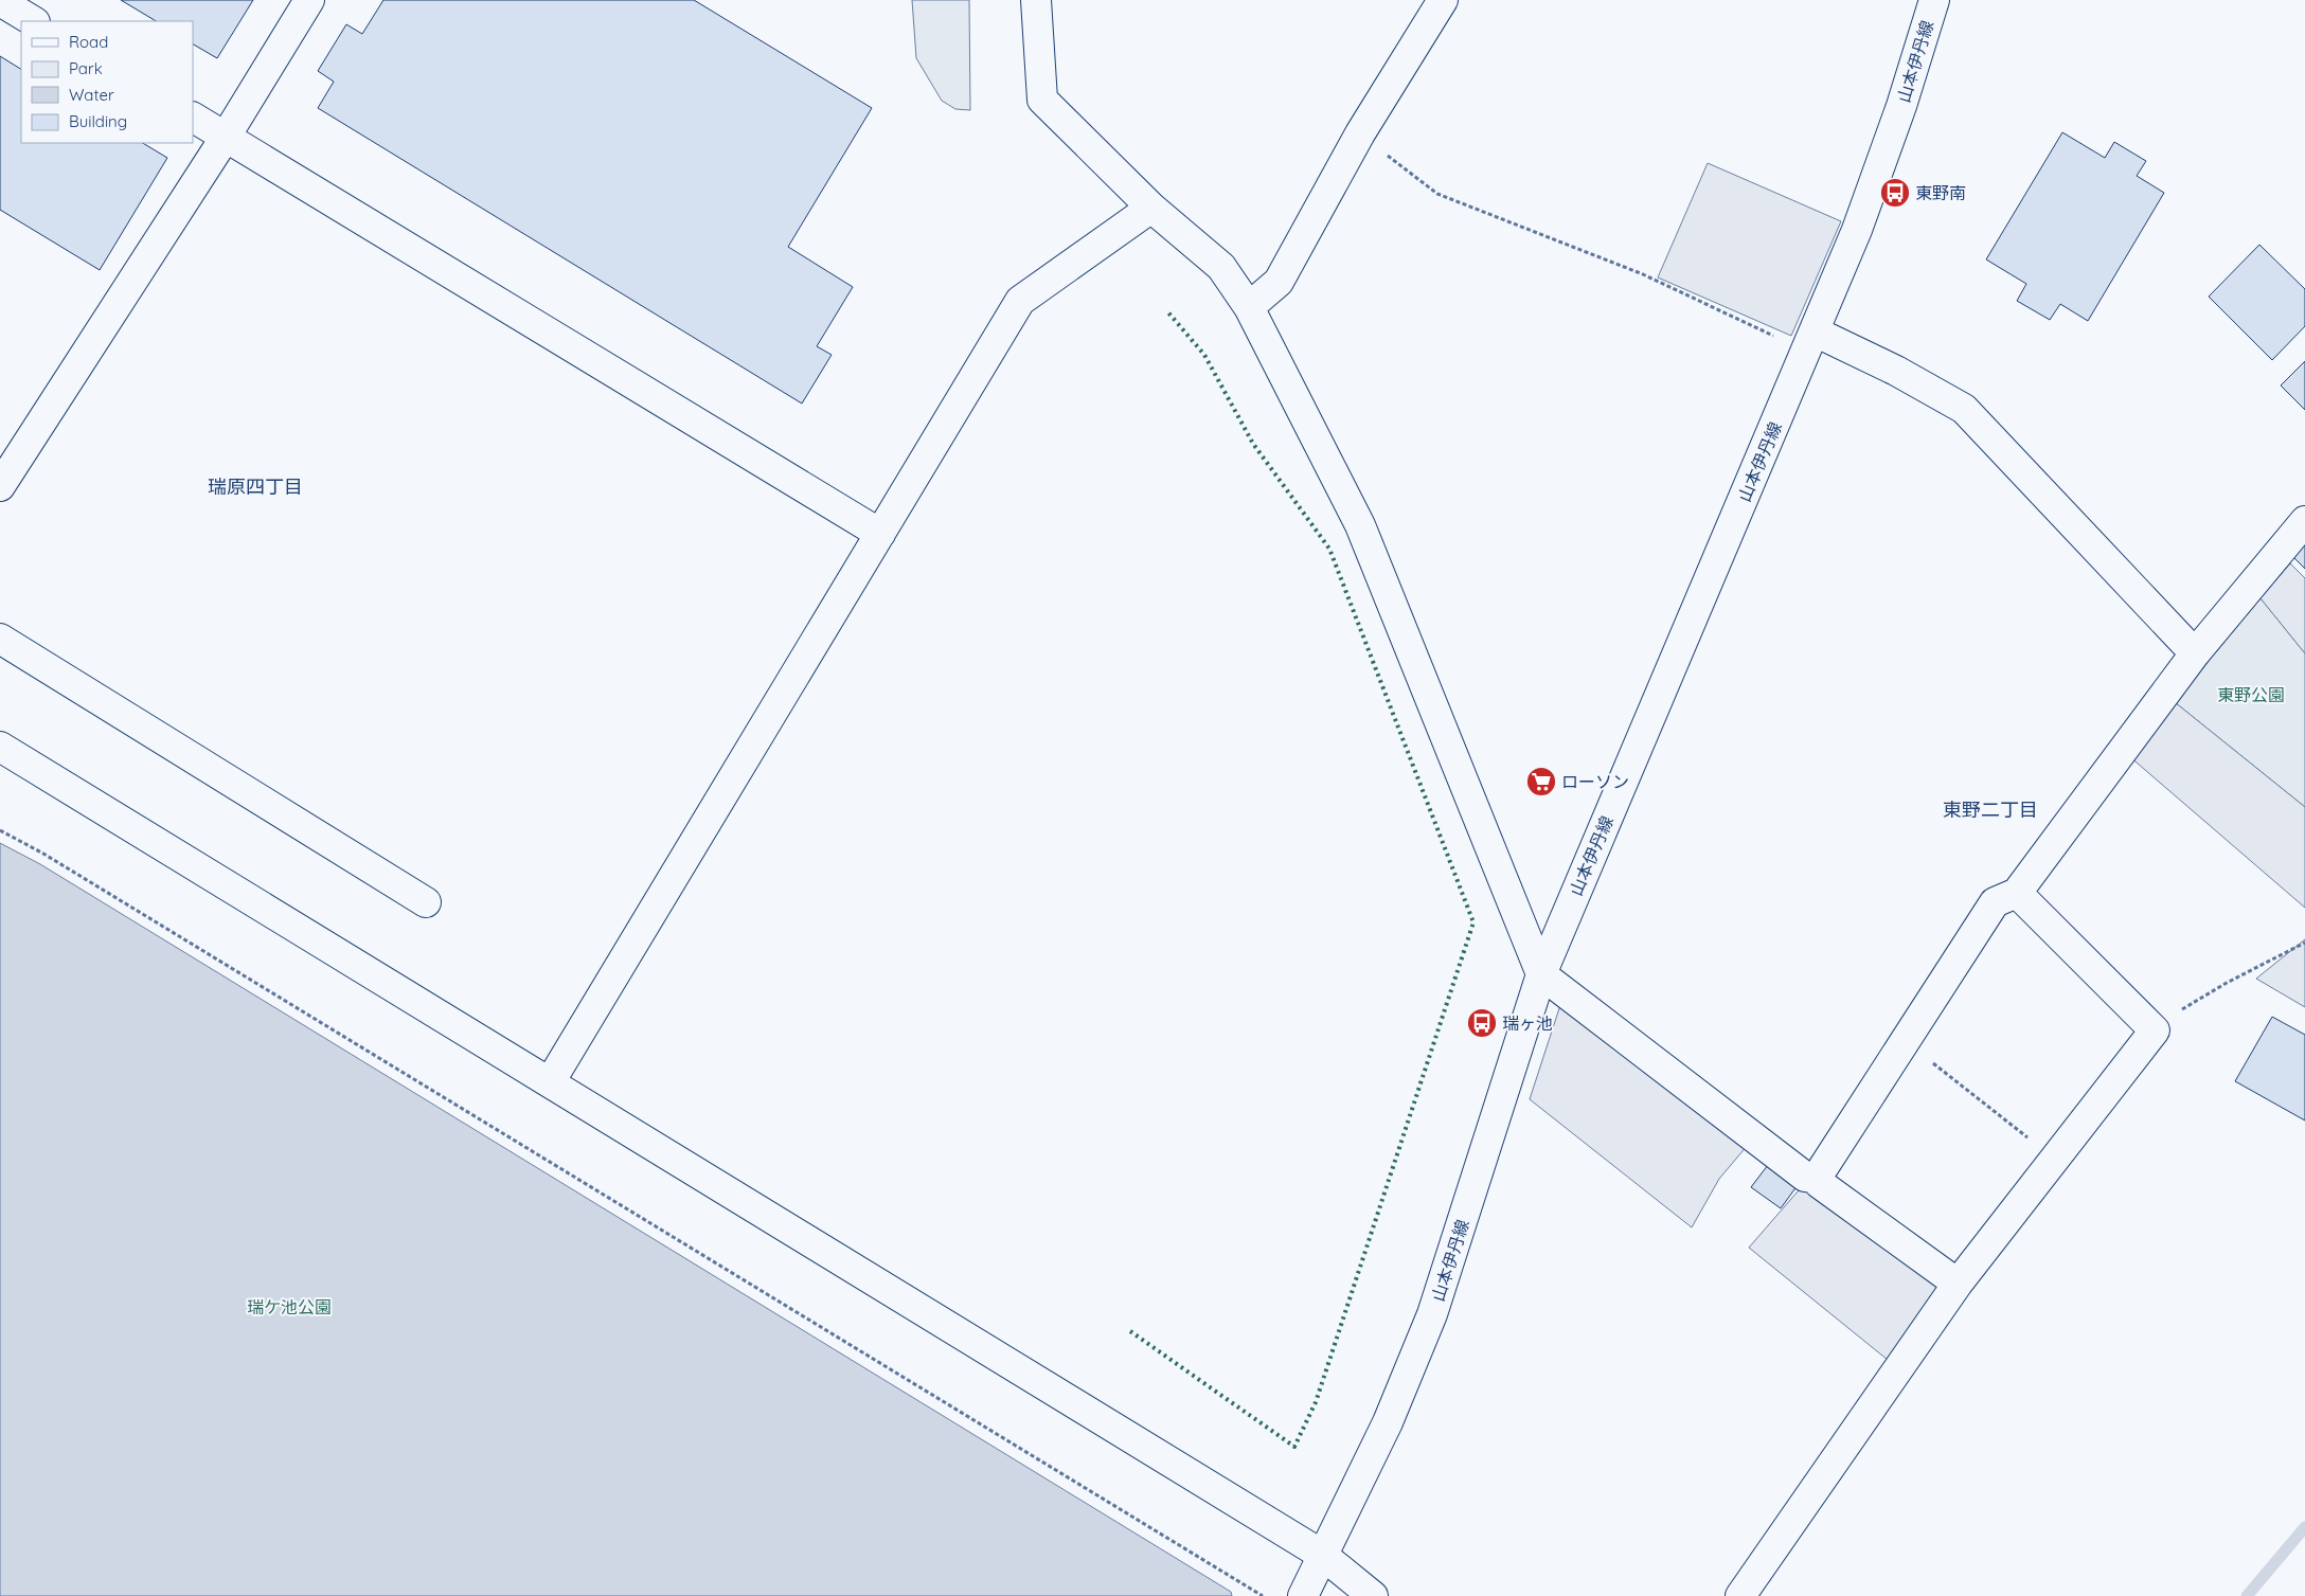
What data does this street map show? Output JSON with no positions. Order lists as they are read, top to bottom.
{
  "streets": {
    "street": ["山本伊丹線"]
  },
  "districts": ["瑞原四丁目", "東野二丁目"],
  "parks": ["東野公園", "瑞ケ池公園"],
  "places": {
    "bus stop": ["東野南", "瑞ヶ池"],
    "supermarket": ["ローソン"]
  },
  "legend": [
    "Road",
    "Park",
    "Water",
    "Building"
  ]
}
